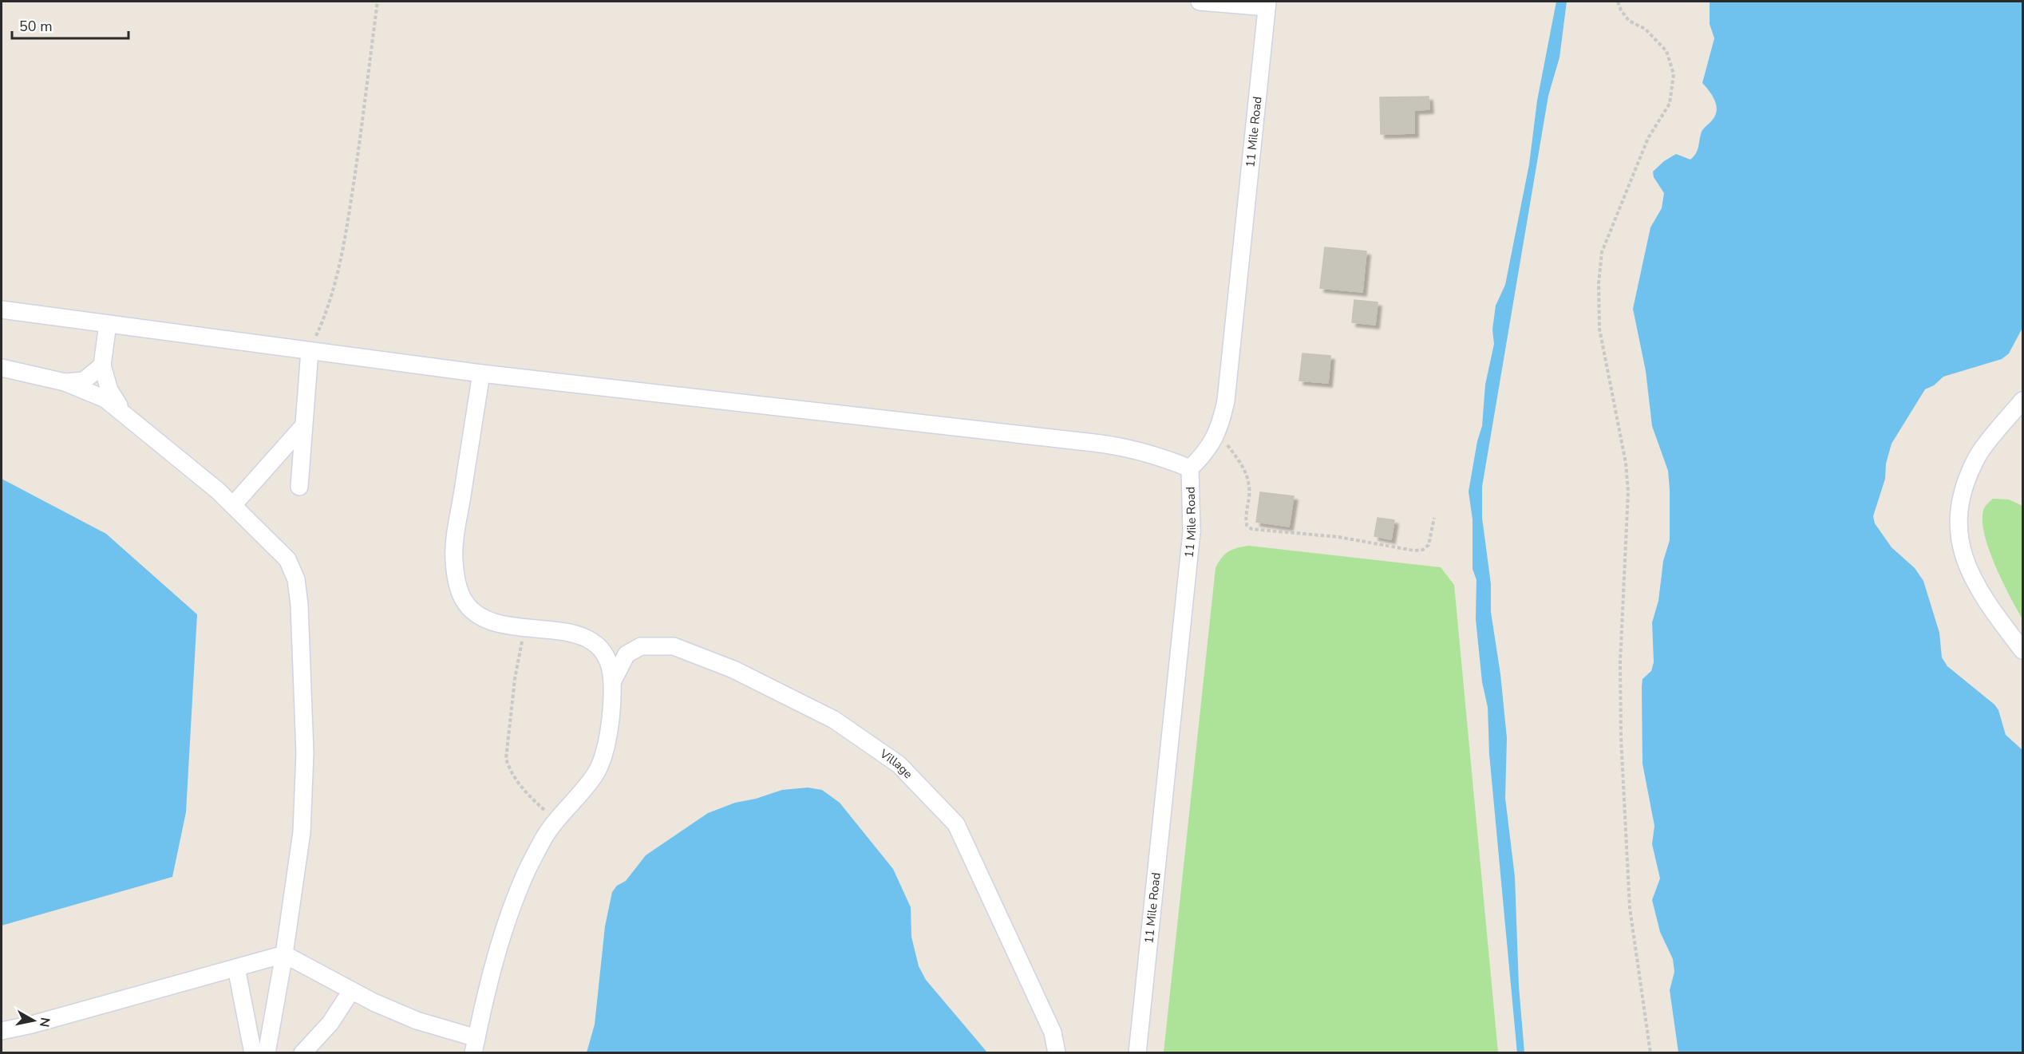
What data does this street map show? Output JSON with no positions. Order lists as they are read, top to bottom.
{
  "streets": {
    "street": ["11 Mile Road", "Village"]
  },
  "scale_bar": "50 m",
  "north": "right"
}
